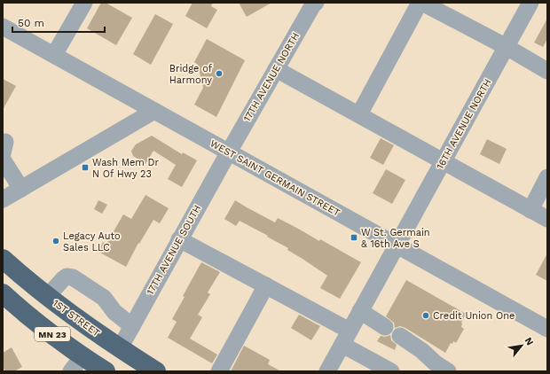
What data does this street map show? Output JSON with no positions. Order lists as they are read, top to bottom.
{
  "streets": {
    "highway": ["1ST STREET", "MN 23"],
    "street": [
      "17TH AVENUE NORTH",
      "16TH AVENUE NORTH",
      "WEST SAINT GERMAIN STREET",
      "17TH AVENUE SOUTH"
    ]
  },
  "crossings": [
    ["17TH AVENUE NORTH", "WEST SAINT GERMAIN STREET"],
    ["17TH AVENUE NORTH", "17TH AVENUE SOUTH"],
    ["16TH AVENUE NORTH", "WEST SAINT GERMAIN STREET"],
    ["WEST SAINT GERMAIN STREET", "17TH AVENUE SOUTH"],
    ["17TH AVENUE SOUTH", "1ST STREET"]
  ],
  "places": {
    "other": ["Bridge of Harmony", "Legacy Auto Sales LLC", "Credit Union One"],
    "transit": ["Wash Mem Dr N Of Hwy 23", "W St. Germain & 16th Ave S"]
  },
  "scale_bar": "50 m",
  "north": "top right"
}
